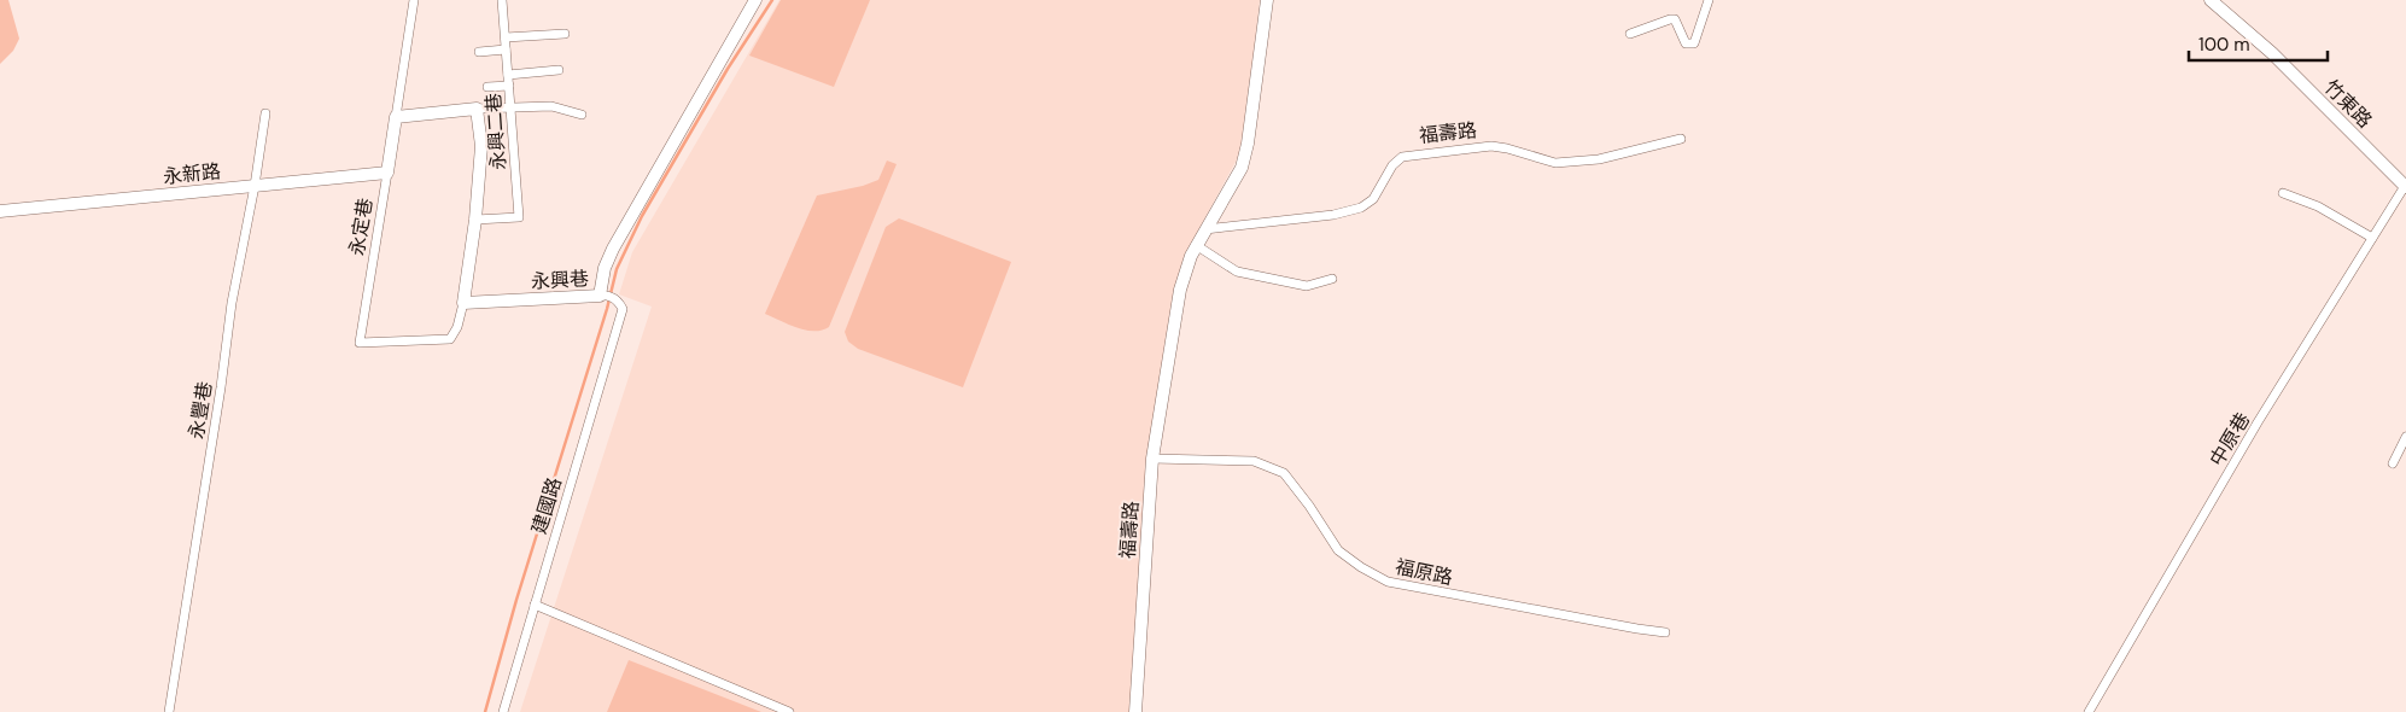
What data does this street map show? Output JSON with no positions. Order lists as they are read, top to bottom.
{
  "streets": {
    "street": [
      "竹東路",
      "永興二巷",
      "福壽路",
      "永新路",
      "永定巷",
      "永興巷",
      "永豐巷",
      "中原巷",
      "建國路",
      "福原路"
    ]
  },
  "crossings": [
    ["竹東路", "中原巷"],
    ["福壽路", "福原路"],
    ["永新路", "永定巷"],
    ["永新路", "永豐巷"],
    ["永定巷", "永興巷"],
    ["永興巷", "建國路"]
  ],
  "scale_bar": "100 m"
}
